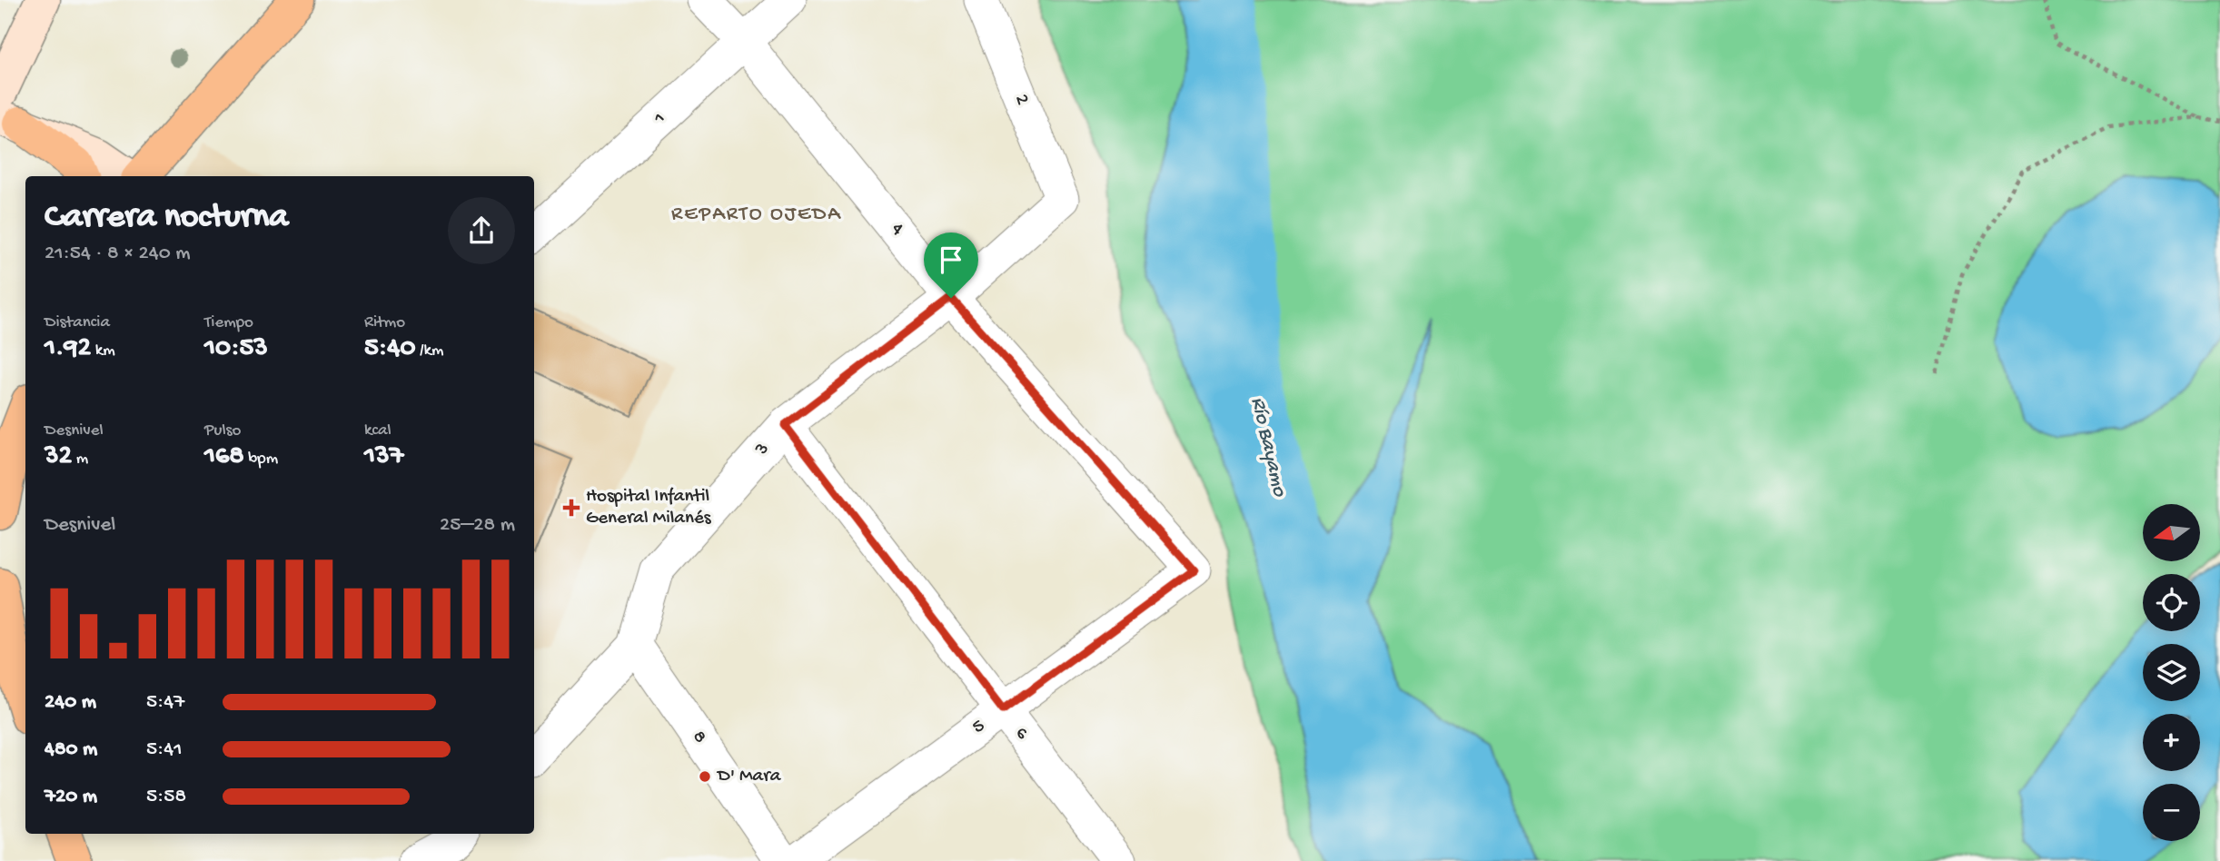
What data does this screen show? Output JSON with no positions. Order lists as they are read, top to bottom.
{
  "streets": {
    "street": [
      "2",
      "1",
      "4",
      "3",
      "5",
      "6",
      "8"
    ]
  },
  "crossings": [
    ["2", "3"],
    ["1", "4"],
    ["4", "3"],
    ["4", "5"],
    ["3", "6"],
    ["3", "8"],
    ["5", "6"]
  ],
  "districts": ["REPARTO OJEDA"],
  "water": ["Río Bayamo"],
  "places": {
    "health": ["Hospital Infantil General Milanés"],
    "other": ["D' Mara"]
  },
  "north": "left",
  "page": {
    "heading": ["Carrera nocturna", "21:54 · 8 × 240 m"],
    "stats": [
      ["Distancia", "1.92 km"],
      ["Tiempo", "10:53"],
      ["Ritmo", "5:40 /km"],
      ["Desnivel", "32 m"],
      ["Pulso", "168 bpm"],
      ["kcal", "137"]
    ],
    "chart": ["Desnivel", "25–28 m"],
    "map_buttons": ["+", "−"],
    "list": [
      {
        "name": "240 m",
        "note": "5:47"
      },
      {
        "name": "480 m",
        "note": "5:41"
      },
      {
        "name": "720 m",
        "note": "5:58"
      }
    ]
  }
}
